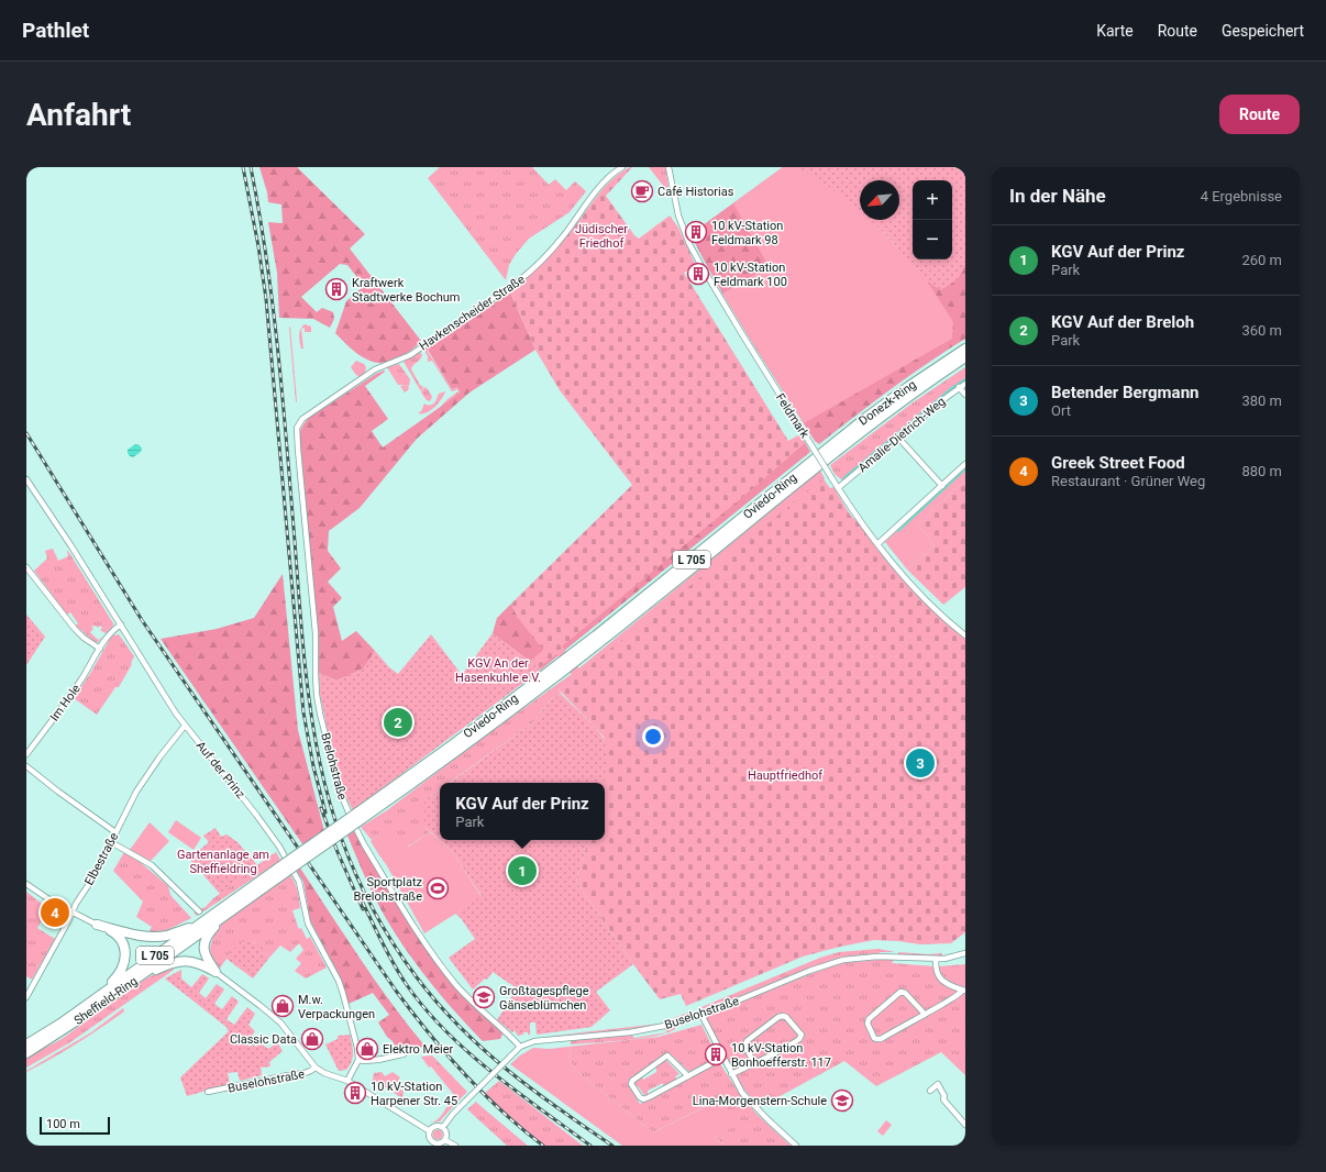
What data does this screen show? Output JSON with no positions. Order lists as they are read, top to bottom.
{
  "streets": {
    "highway": [
      "Donezk-Ring",
      "Oviedo-Ring",
      "L 705",
      "Sheffield-Ring"
    ],
    "street": [
      "Havkenscheider Straße",
      "Feldmark",
      "Amalie-Dietrich-Weg",
      "Im Hole",
      "Brelohstraße",
      "Auf der Prinz",
      "Elbestraße",
      "Buselohstraße"
    ]
  },
  "crossings": [
    ["Havkenscheider Straße", "Brelohstraße"],
    ["Donezk-Ring", "Oviedo-Ring"],
    ["Feldmark", "Amalie-Dietrich-Weg"],
    ["Oviedo-Ring", "L 705"],
    ["Oviedo-Ring", "Sheffield-Ring"],
    ["L 705", "Sheffield-Ring"],
    ["Im Hole", "Auf der Prinz"],
    ["Brelohstraße", "Buselohstraße"],
    ["Auf der Prinz", "Elbestraße"]
  ],
  "parks": [
    "Jüdischer Friedhof",
    "KGV An der Hasenkuhle e.V.",
    "Hauptfriedhof",
    "Gartenanlage am Sheffieldring"
  ],
  "places": {
    "cafe": ["Café Historias"],
    "building": [
      "10 kV-Station Feldmark 98",
      "10 kV-Station Feldmark 100",
      "Kraftwerk Stadtwerke Bochum",
      "10 kV-Station Bonhoefferstr. 117",
      "10 kV-Station Harpener Str. 45"
    ],
    "sports": ["Sportplatz Brelohstraße"],
    "school or university": ["Großtagespflege Gänseblümchen", "Lina-Morgenstern-Schule"],
    "shop": ["M.w. Verpackungen", "Classic Data", "Elektro Meier"]
  },
  "scale_bar": "100 m",
  "north": "bottom left",
  "page": {
    "header": "Pathlet",
    "nav": ["Karte", "Route", "Gespeichert"],
    "buttons": "Route",
    "title": "Anfahrt",
    "heading": ["In der Nähe", "4 Ergebnisse"],
    "map_buttons": ["+", "−"],
    "list": [
      {
        "mark": "1",
        "name": "KGV Auf der Prinz",
        "note": "Park",
        "value": "260 m"
      },
      {
        "mark": "2",
        "name": "KGV Auf der Breloh",
        "note": "Park",
        "value": "360 m"
      },
      {
        "mark": "3",
        "name": "Betender Bergmann",
        "note": "Ort",
        "value": "380 m"
      },
      {
        "mark": "4",
        "name": "Greek Street Food",
        "note": "Restaurant · Grüner Weg",
        "value": "880 m"
      }
    ],
    "pins": [
      "2",
      "3",
      "1",
      "4"
    ],
    "popup": ["KGV Auf der Prinz", "Park"],
    "scale": "100 m"
  }
}
